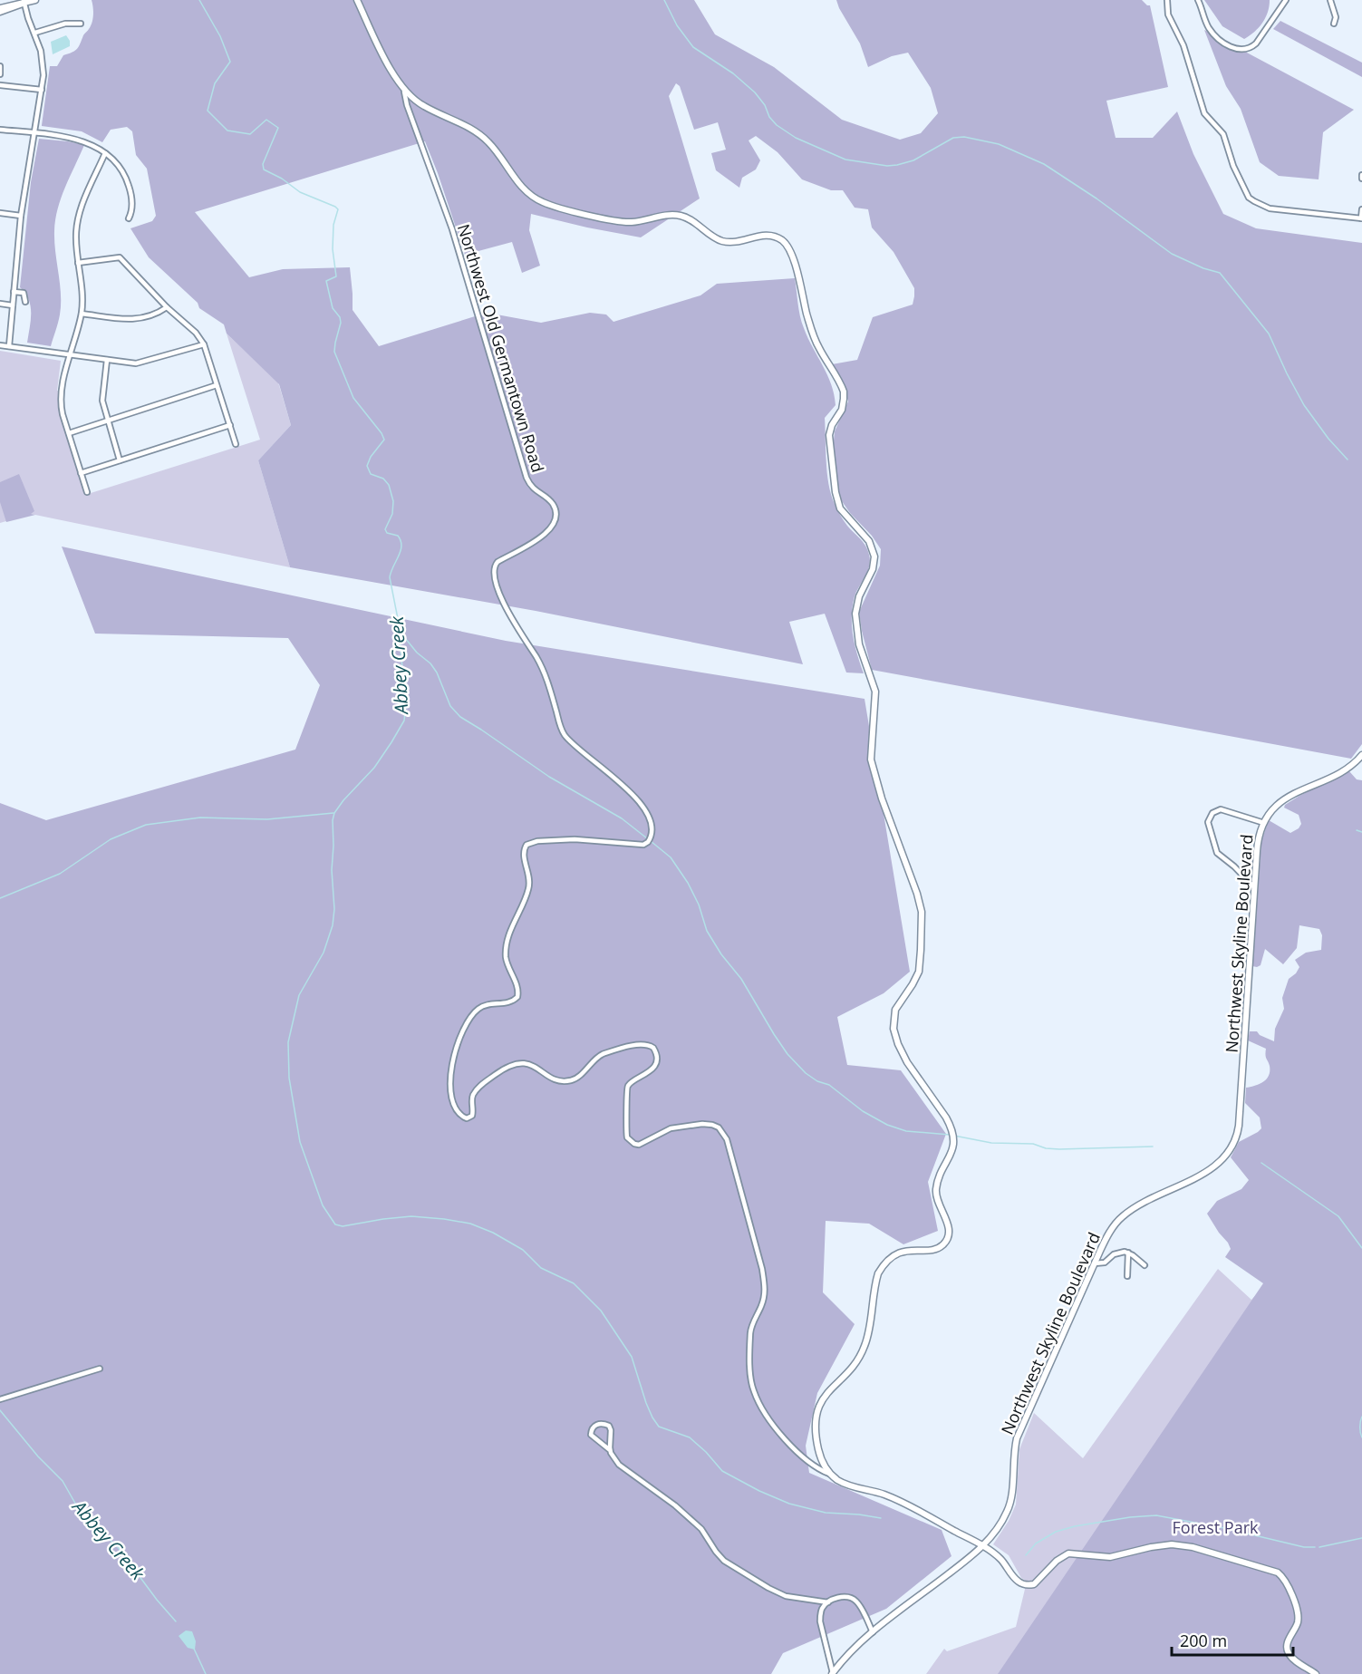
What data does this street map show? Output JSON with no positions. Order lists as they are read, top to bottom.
{
  "streets": {
    "main road": ["Northwest Skyline Boulevard"],
    "street": ["Northwest Old Germantown Road"]
  },
  "water": ["Abbey Creek"],
  "parks": ["Forest Park"],
  "scale_bar": "200 m"
}
